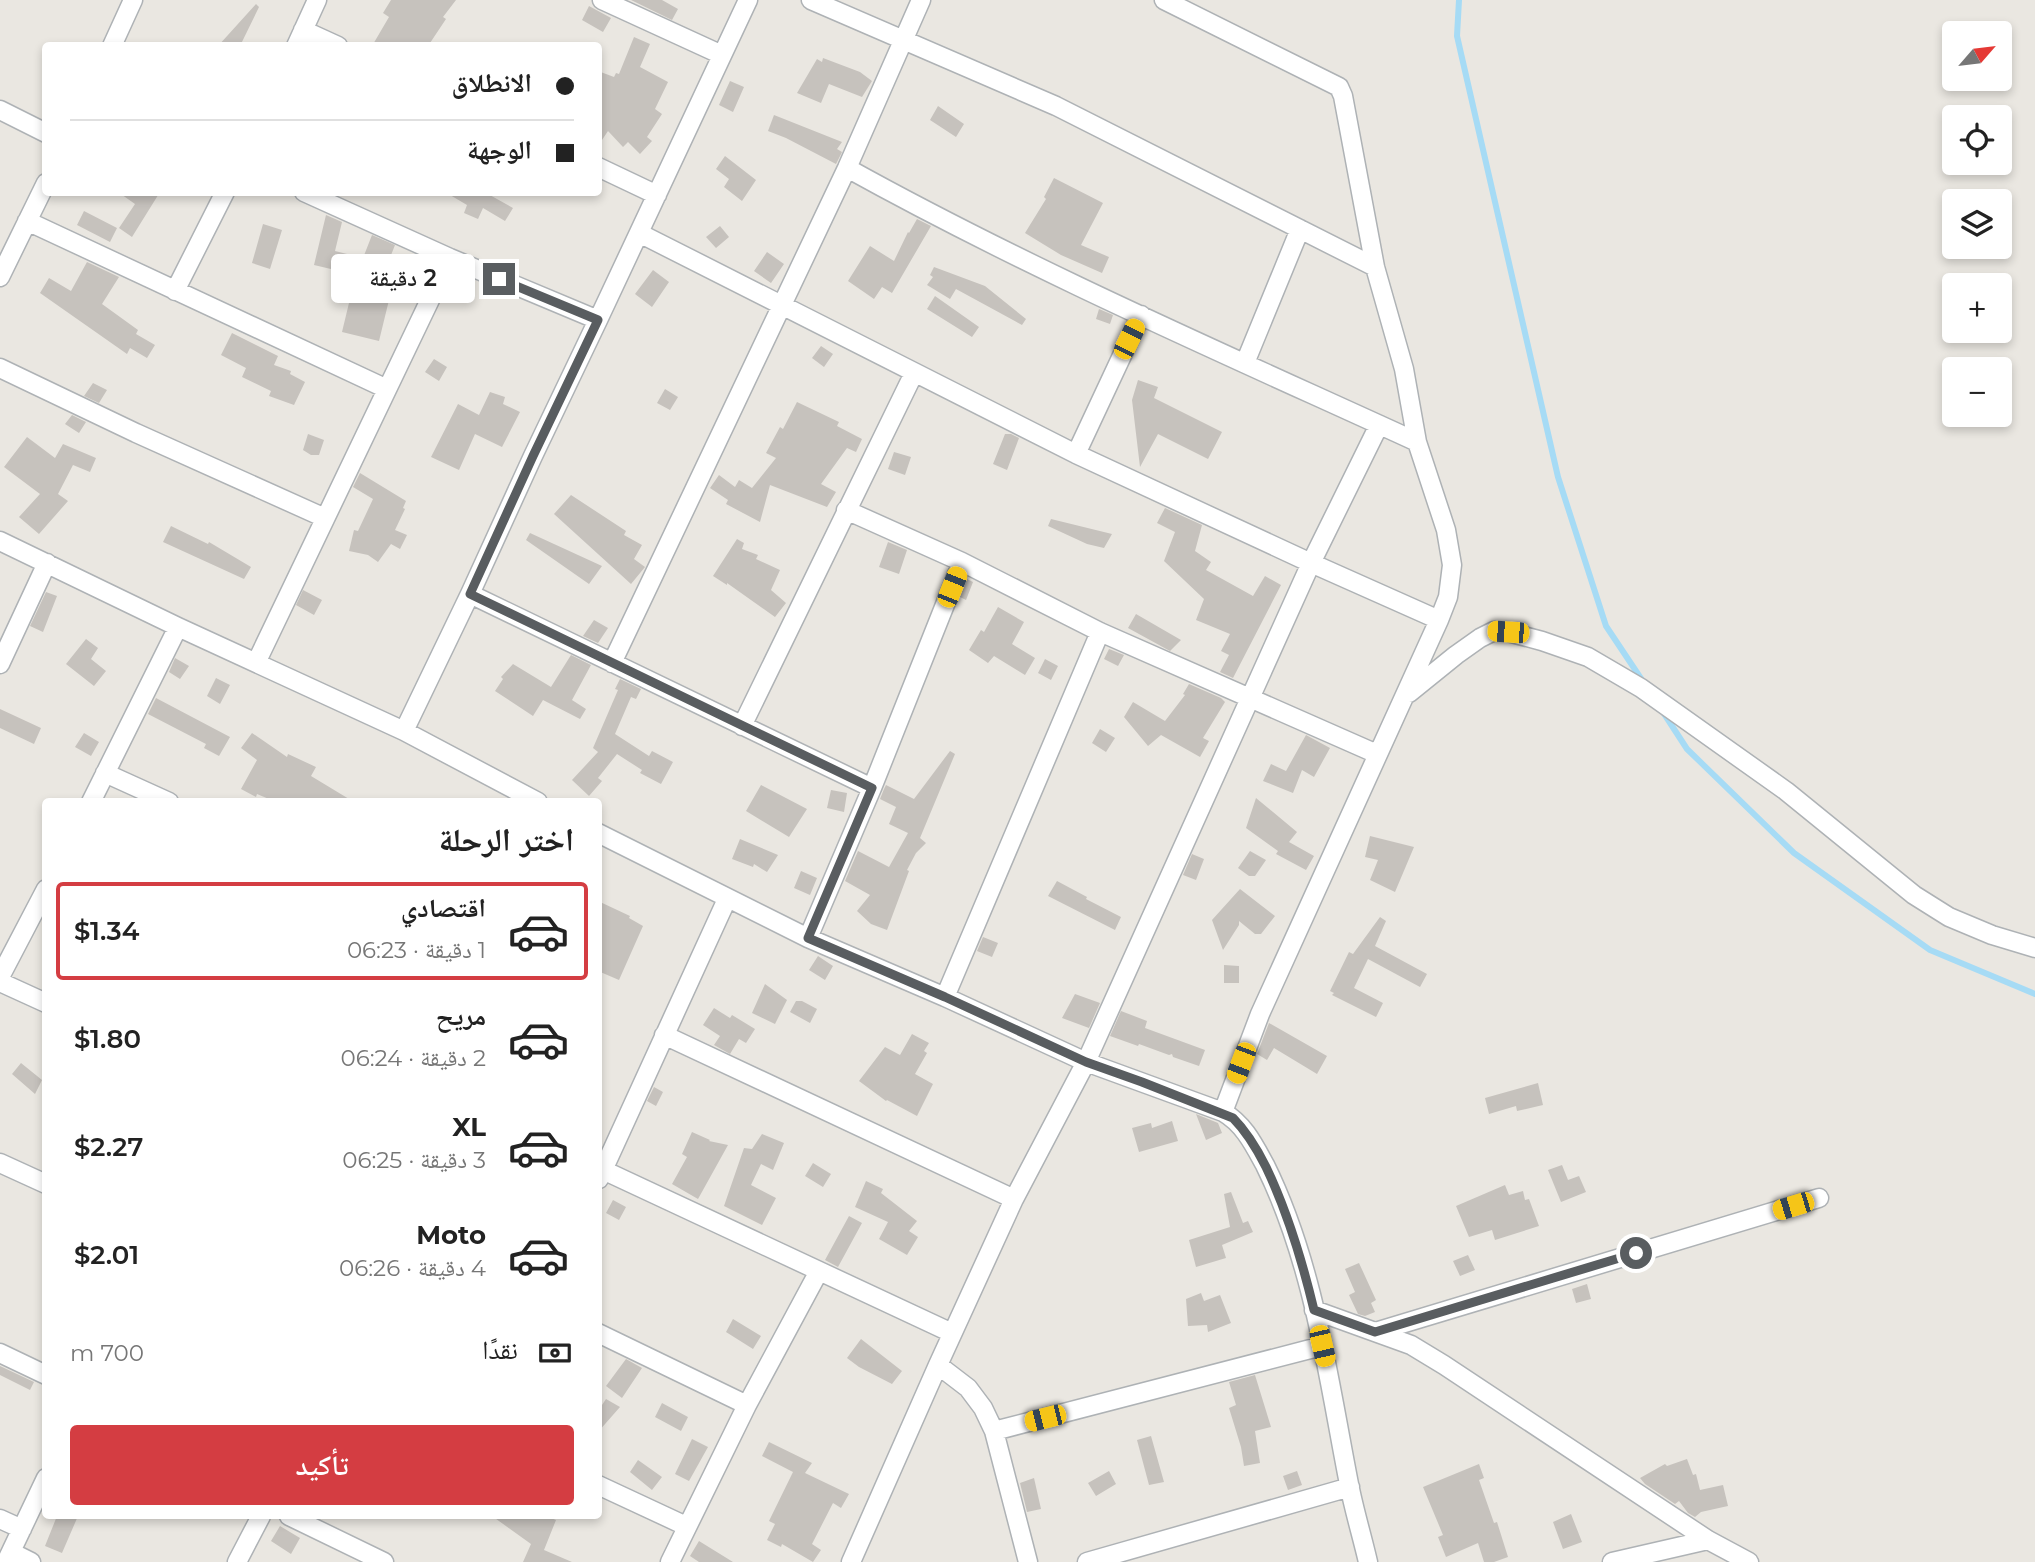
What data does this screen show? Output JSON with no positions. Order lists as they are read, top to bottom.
{
  "north": "top right",
  "page": {
    "map_buttons": ["+", "−"],
    "banner": ["الانطلاق", "الوجهة"],
    "bubble": "2 دقيقة",
    "heading": "اختر الرحلة",
    "list": [
      {
        "name": "اقتصادي",
        "note": "1 دقيقة · 06:23",
        "value": "$1.34"
      },
      {
        "name": "مريح",
        "note": "2 دقيقة · 06:24",
        "value": "$1.80"
      },
      {
        "name": "XL",
        "note": "3 دقيقة · 06:25",
        "value": "$2.27"
      },
      {
        "name": "Moto",
        "note": "4 دقيقة · 06:26",
        "value": "$2.01"
      }
    ],
    "pay": ["نقدًا", "700 m"],
    "buttons": "تأكيد"
  }
}
